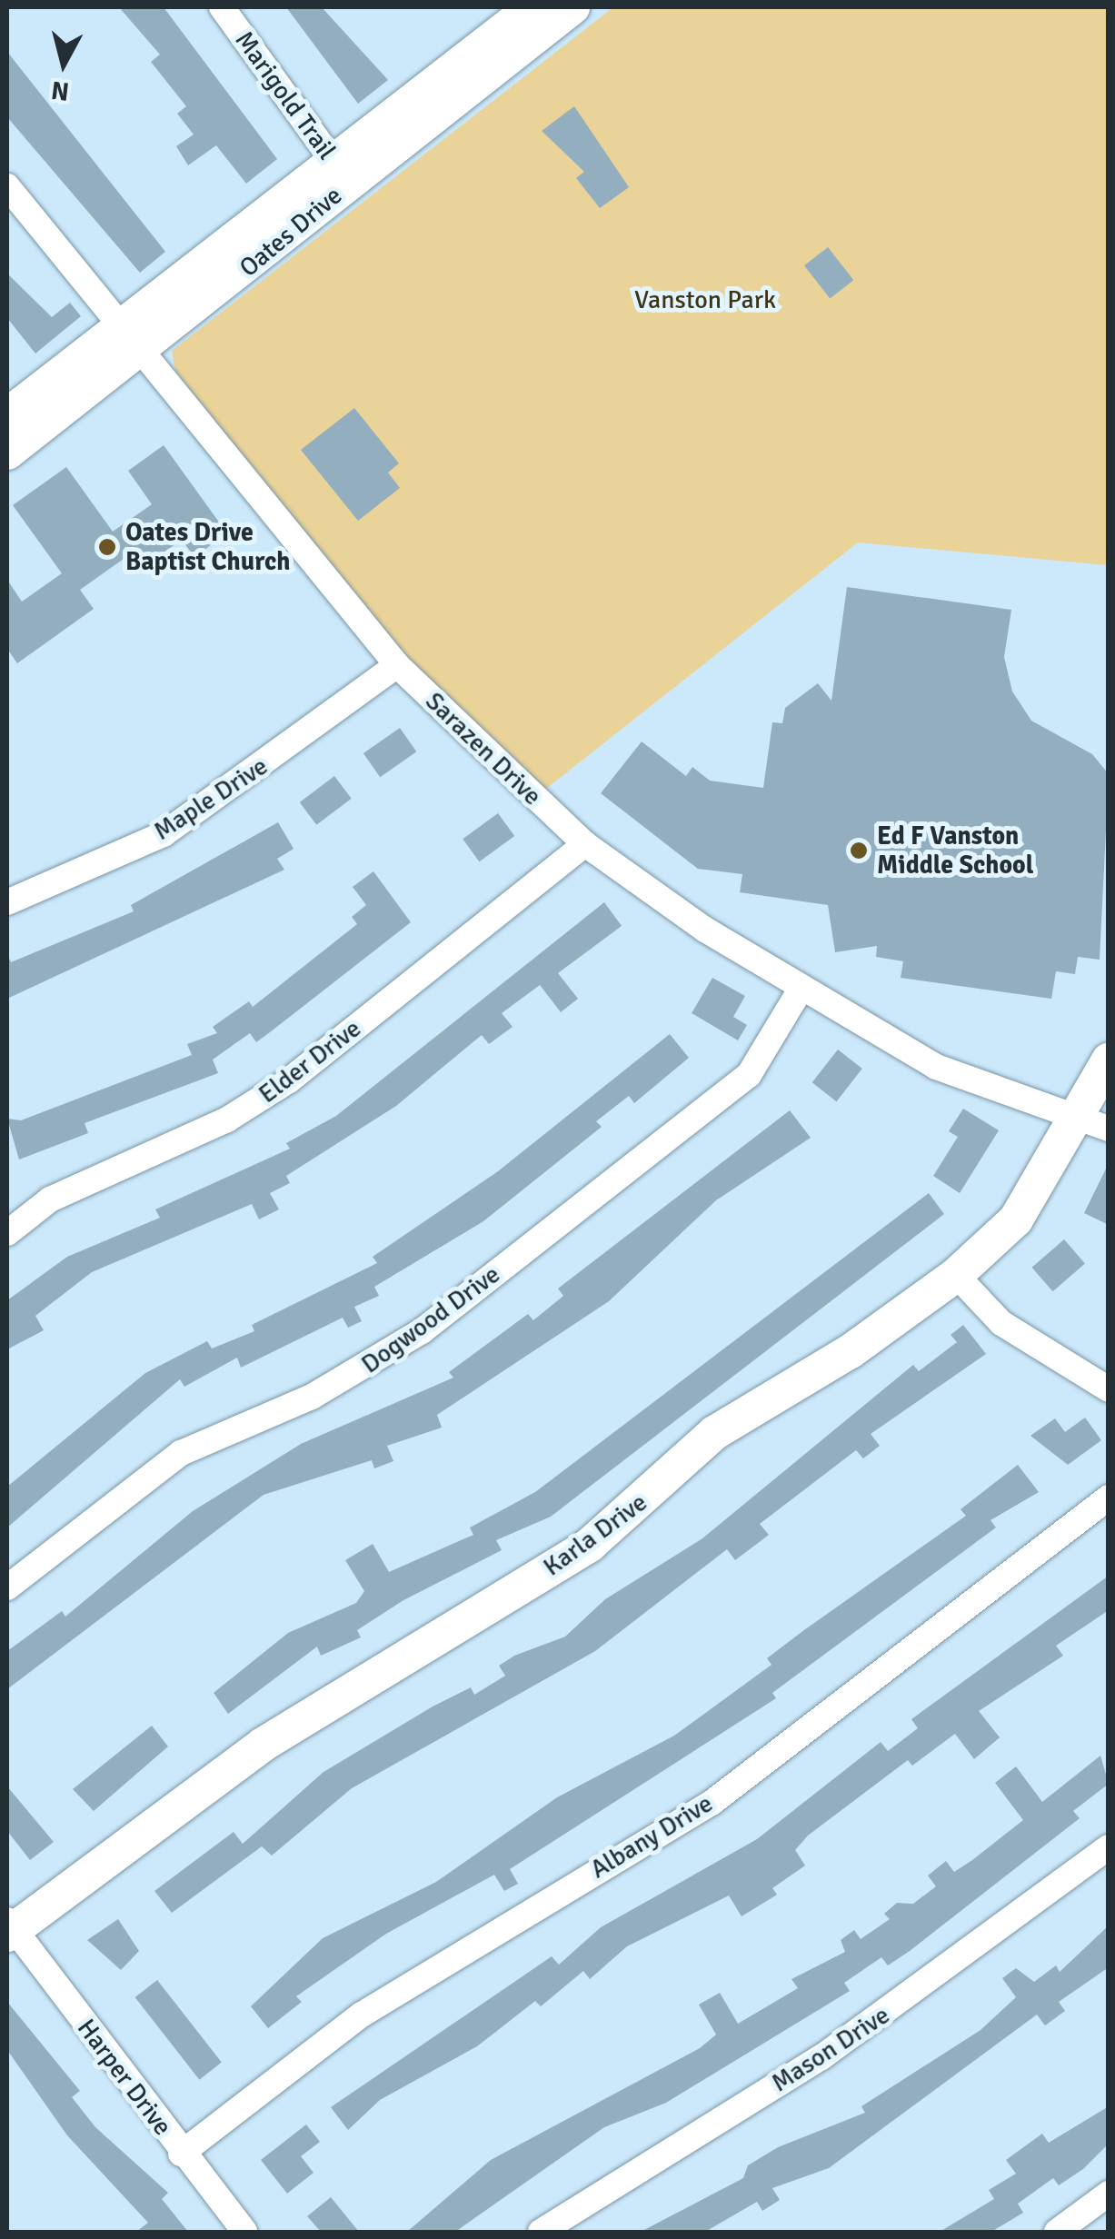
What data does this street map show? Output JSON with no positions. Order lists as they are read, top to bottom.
{
  "streets": {
    "street": [
      "Marigold Trail",
      "Oates Drive",
      "Sarazen Drive",
      "Maple Drive",
      "Elder Drive",
      "Dogwood Drive",
      "Karla Drive",
      "Albany Drive",
      "Mason Drive",
      "Harper Drive"
    ]
  },
  "crossings": [
    ["Marigold Trail", "Oates Drive"],
    ["Oates Drive", "Sarazen Drive"],
    ["Sarazen Drive", "Maple Drive"],
    ["Sarazen Drive", "Elder Drive"],
    ["Sarazen Drive", "Dogwood Drive"],
    ["Sarazen Drive", "Karla Drive"],
    ["Karla Drive", "Harper Drive"],
    ["Albany Drive", "Harper Drive"]
  ],
  "parks": ["Vanston Park"],
  "places": ["Oates Drive Baptist Church", "Ed F Vanston Middle School"],
  "north": "bottom"
}
